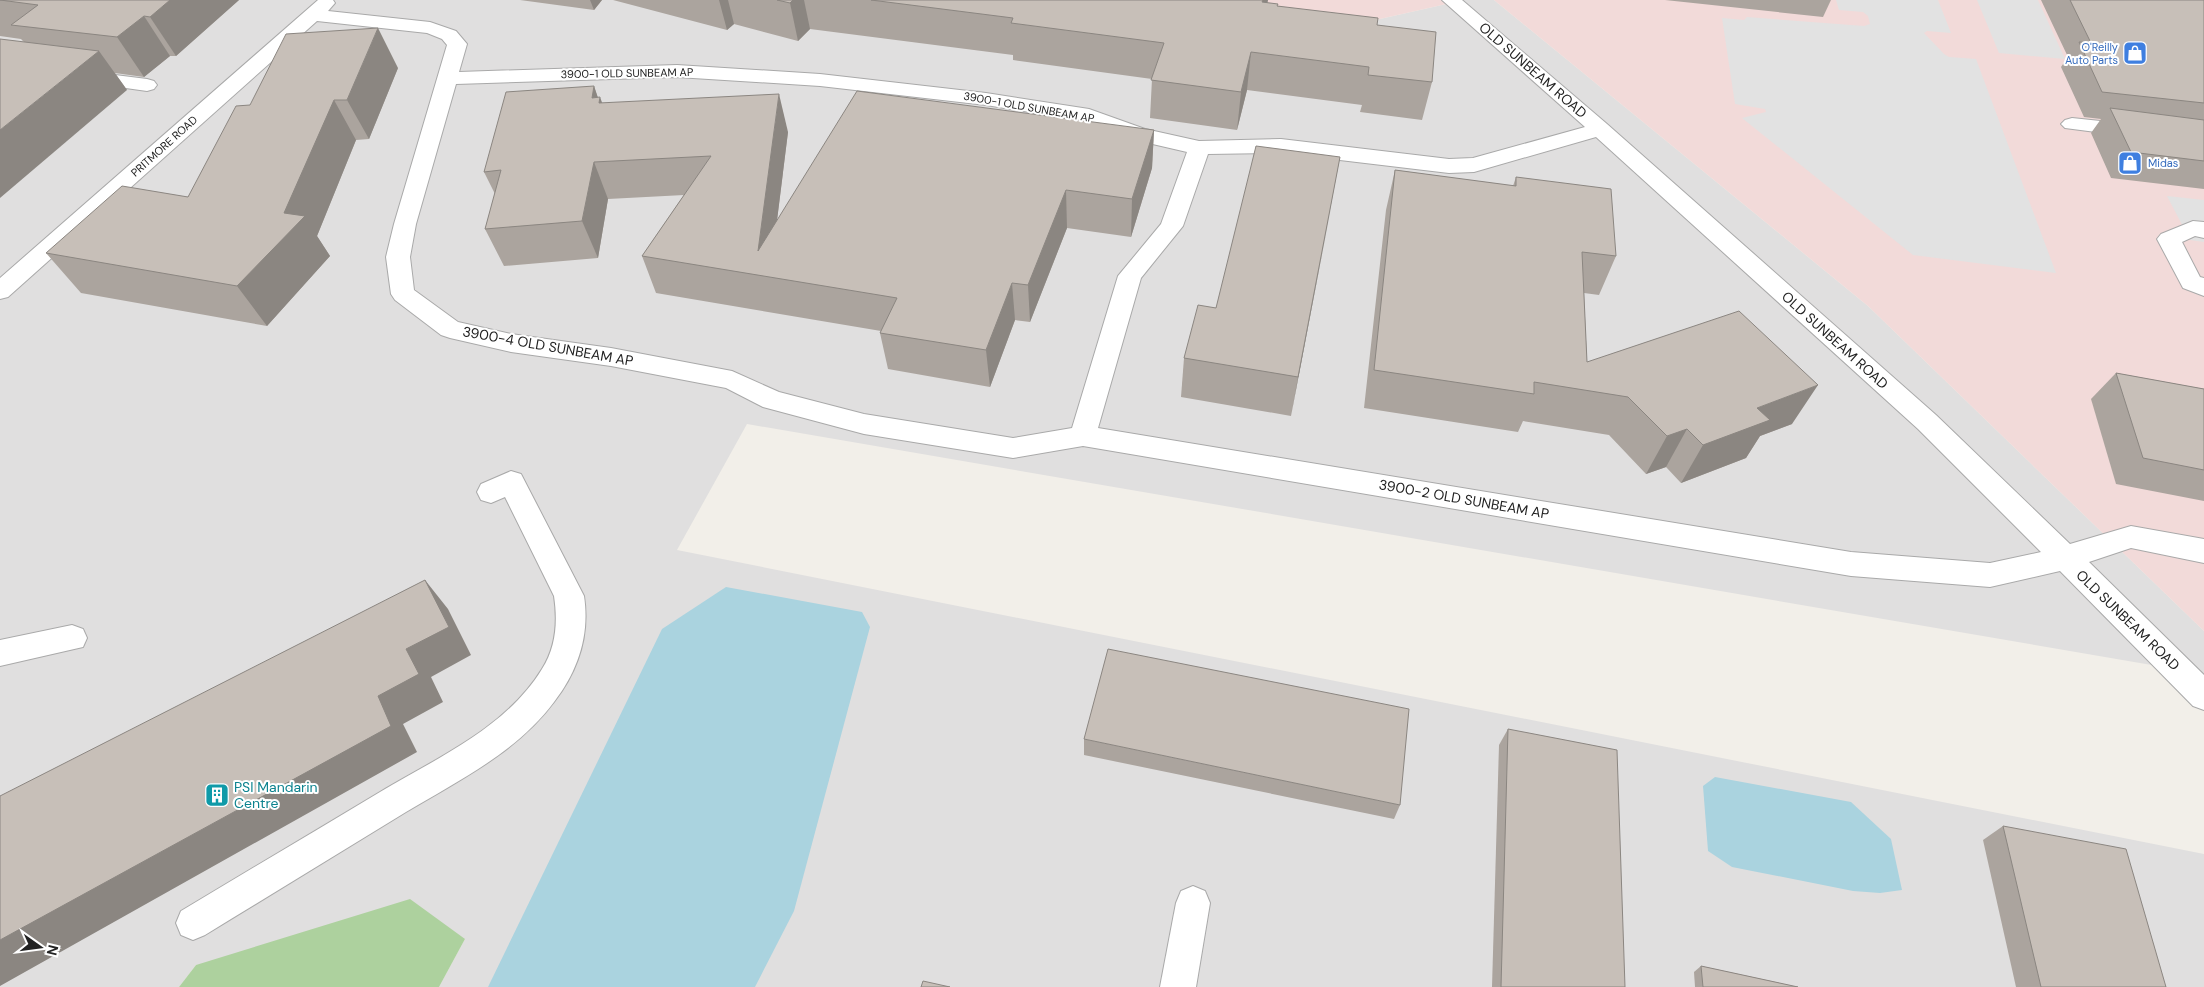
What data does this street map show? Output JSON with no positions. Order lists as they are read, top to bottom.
{
  "streets": {
    "street": [
      "OLD SUNBEAM ROAD",
      "3900-1 OLD SUNBEAM AP",
      "PRITMORE ROAD",
      "3900-4 OLD SUNBEAM AP",
      "3900-2 OLD SUNBEAM AP"
    ]
  },
  "crossings": [
    ["OLD SUNBEAM ROAD", "3900-1 OLD SUNBEAM AP"],
    ["OLD SUNBEAM ROAD", "3900-2 OLD SUNBEAM AP"],
    ["3900-1 OLD SUNBEAM AP", "3900-4 OLD SUNBEAM AP"],
    ["PRITMORE ROAD", "3900-4 OLD SUNBEAM AP"],
    ["3900-4 OLD SUNBEAM AP", "3900-2 OLD SUNBEAM AP"]
  ],
  "places": {
    "shop": ["O'Reilly Auto Parts", "Midas"],
    "building": ["PSI Mandarin Centre"]
  },
  "north": "right"
}
